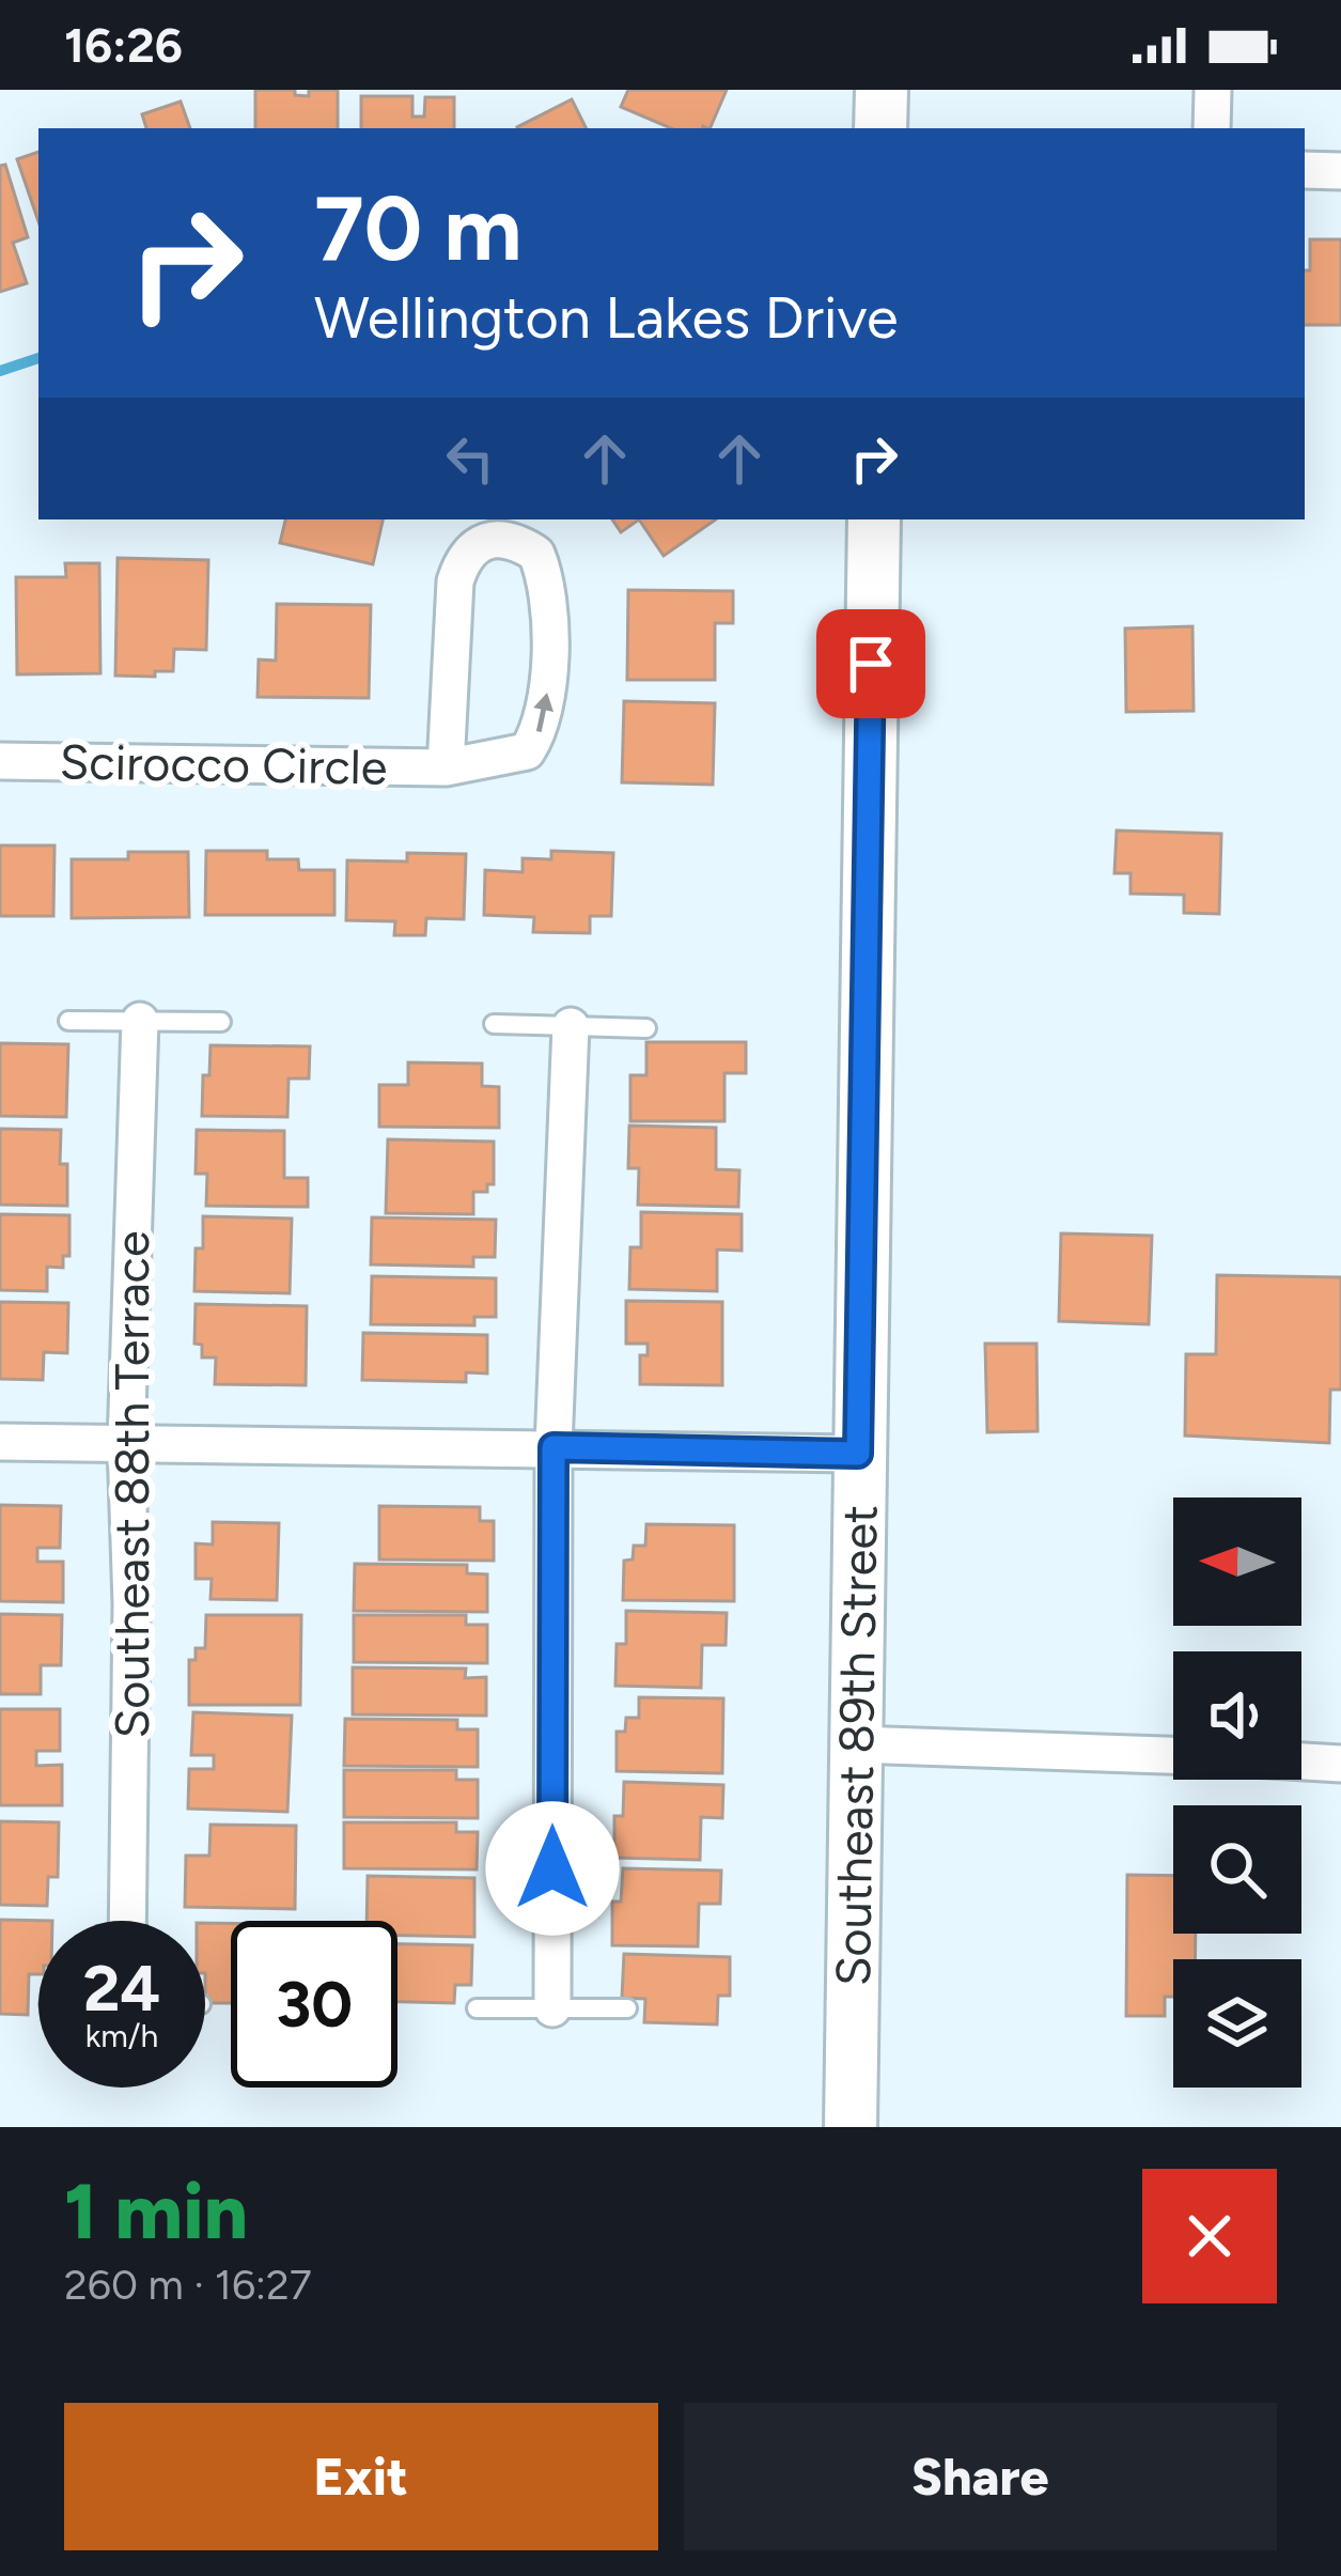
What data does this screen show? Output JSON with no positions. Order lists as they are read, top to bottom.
{
  "streets": {
    "street": ["Scirocco Circle", "Southeast 88th Terrace", "Southeast 89th Street"]
  },
  "north": "left",
  "page": {
    "status": "16:26",
    "turn": ["70 m", "Wellington Lakes Drive"],
    "speed": "24 km/h",
    "limit": "30",
    "heading": ["1 min", "260 m · 16:27"],
    "buttons": ["Exit", "Share"]
  }
}
